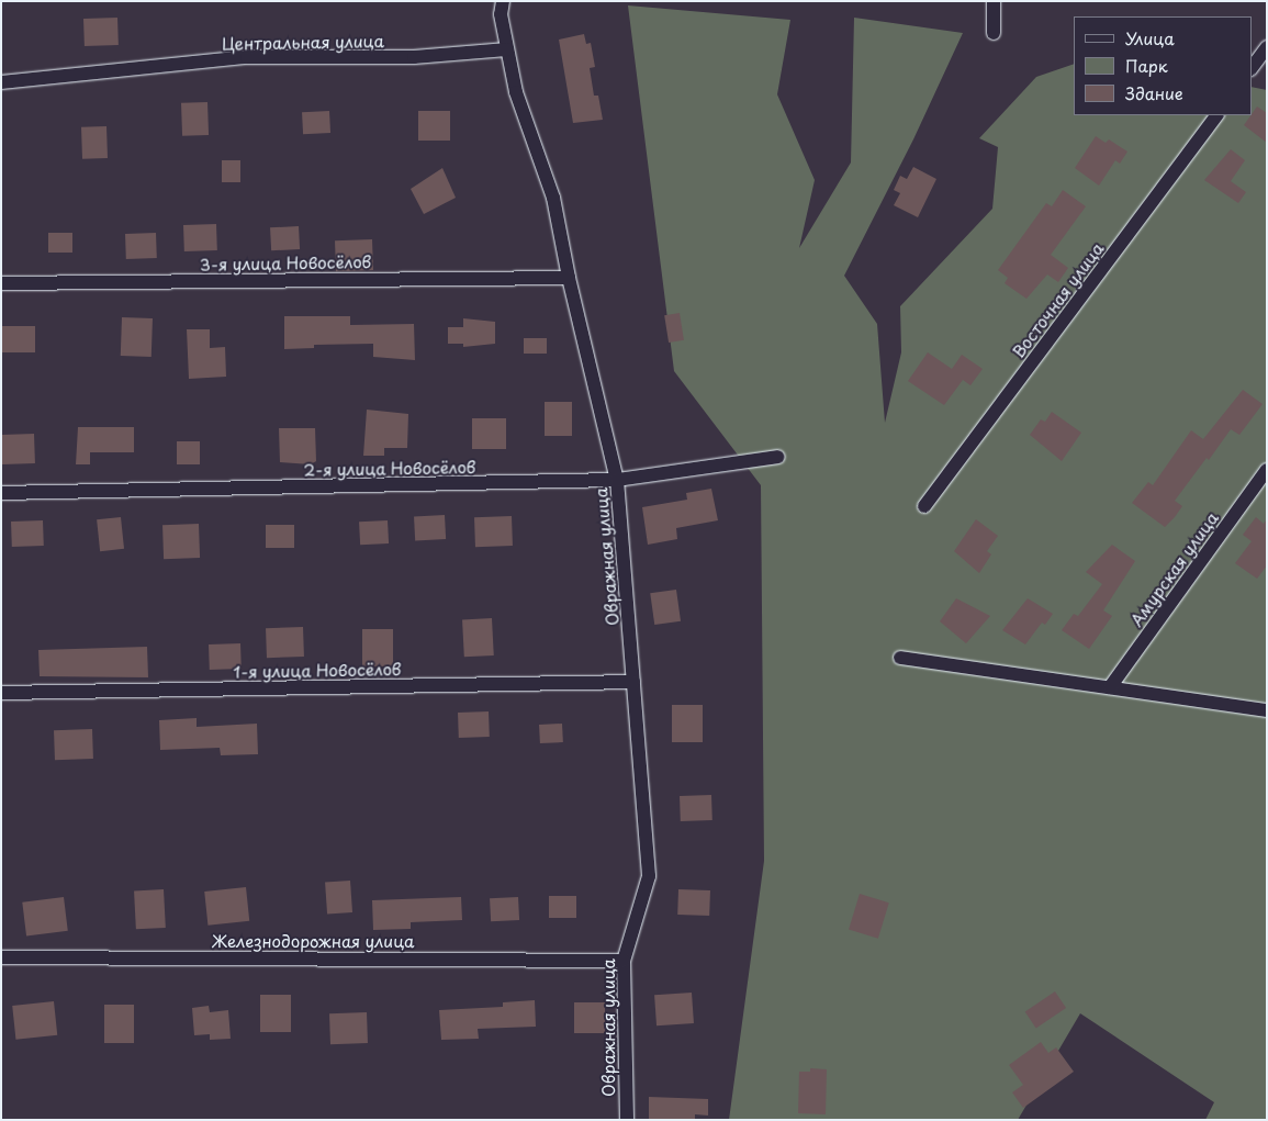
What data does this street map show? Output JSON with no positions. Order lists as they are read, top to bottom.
{
  "streets": {
    "street": [
      "Центральная улица",
      "3-я улица Новосёлов",
      "Восточная улица",
      "2-я улица Новосёлов",
      "Овражная улица",
      "Амурская улица",
      "1-я улица Новосёлов",
      "Железнодорожная улица"
    ]
  },
  "crossings": [
    ["Центральная улица", "Овражная улица"],
    ["3-я улица Новосёлов", "Овражная улица"],
    ["2-я улица Новосёлов", "Овражная улица"],
    ["Овражная улица", "1-я улица Новосёлов"],
    ["Овражная улица", "Железнодорожная улица"]
  ],
  "legend": ["Улица", "Парк", "Здание"]
}
